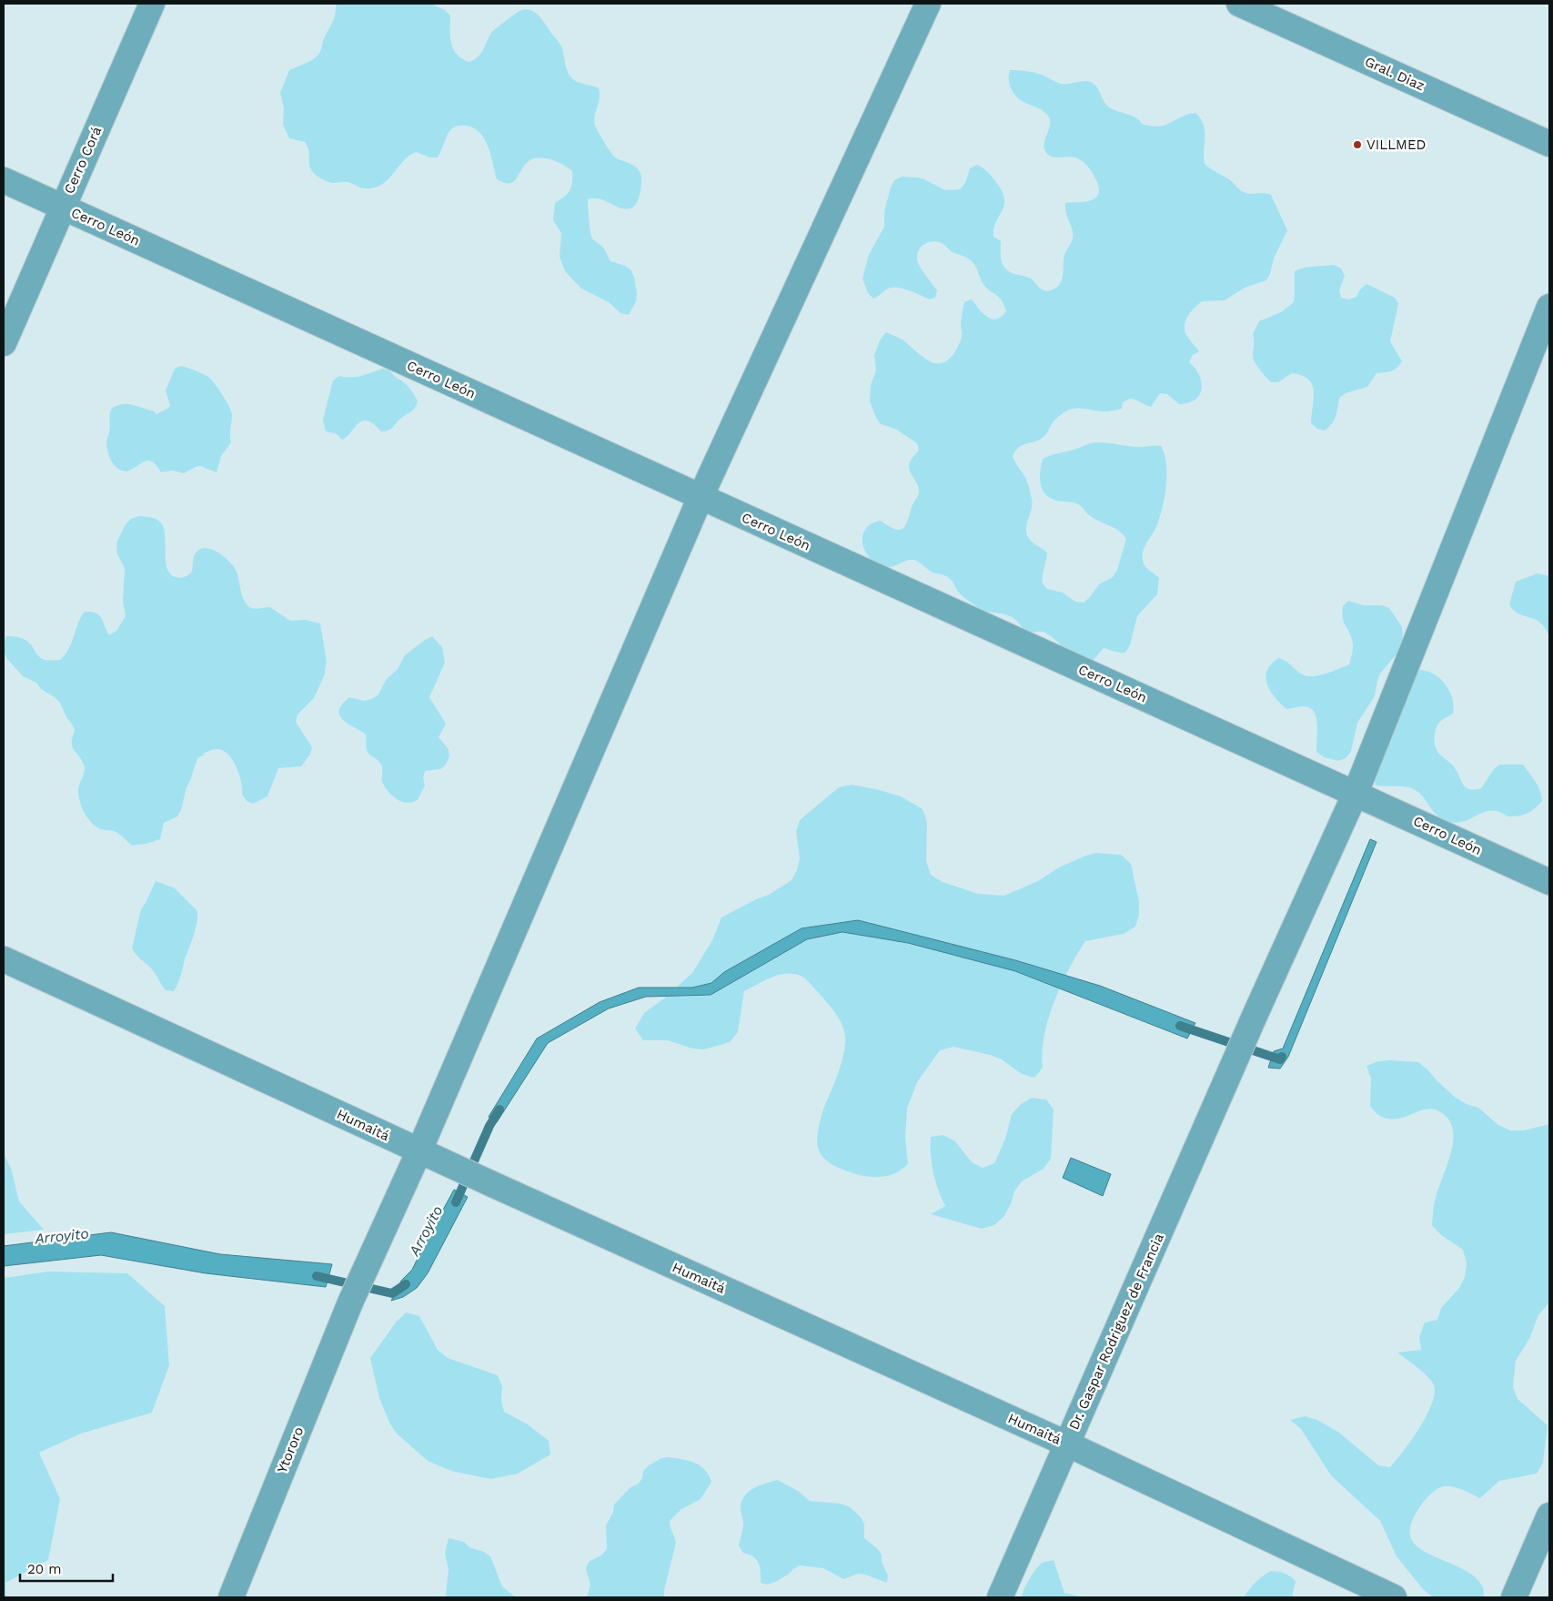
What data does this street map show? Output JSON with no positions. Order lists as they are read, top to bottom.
{
  "streets": {
    "street": [
      "Gral. Diaz",
      "Cerro Corá",
      "Cerro León",
      "Humaitá",
      "Dr. Gaspar Rodriguez de Francia",
      "Ytororo"
    ]
  },
  "crossings": [
    ["Cerro Corá", "Cerro León"],
    ["Cerro León", "Dr. Gaspar Rodriguez de Francia"],
    ["Cerro León", "Ytororo"],
    ["Humaitá", "Dr. Gaspar Rodriguez de Francia"],
    ["Humaitá", "Ytororo"]
  ],
  "water": ["Arroyito"],
  "places": ["VILLMED"],
  "scale_bar": "20 m"
}
